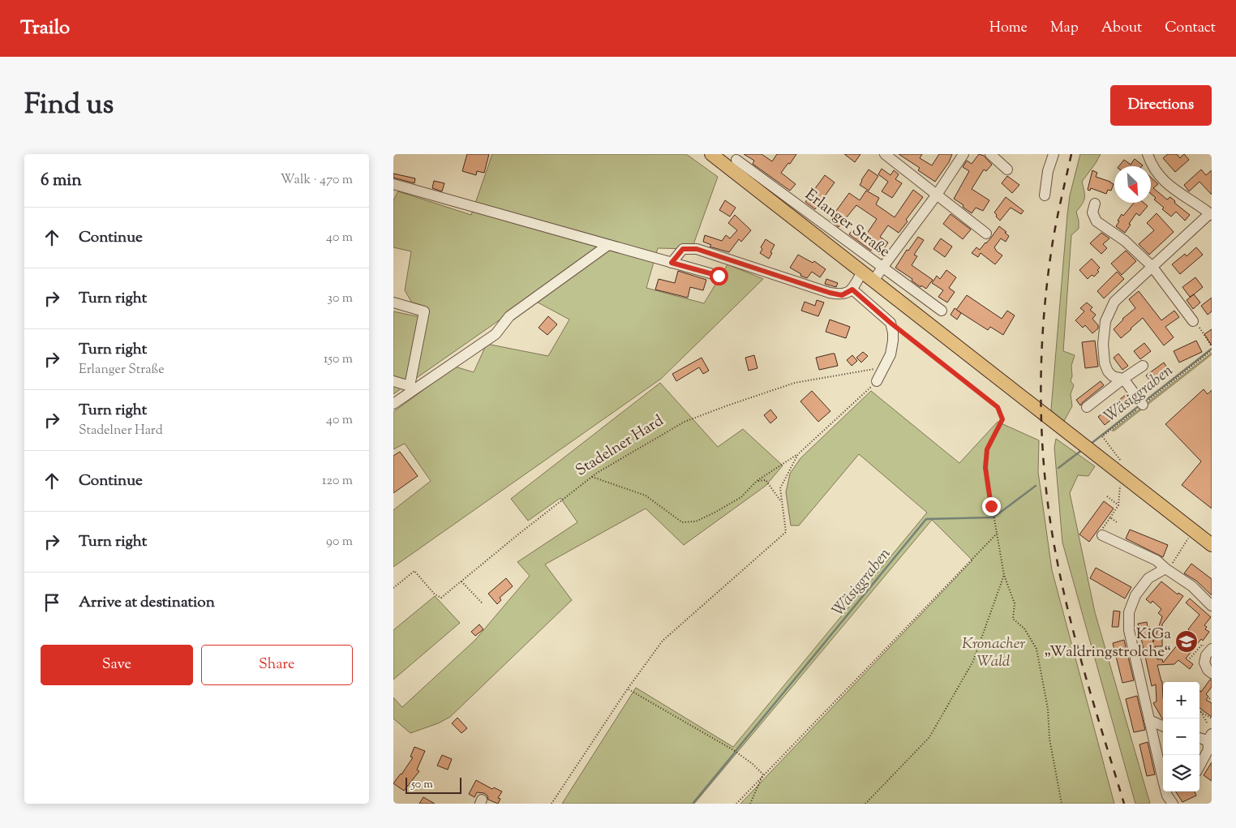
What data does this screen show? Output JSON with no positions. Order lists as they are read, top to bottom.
{
  "streets": {
    "main road": ["Erlanger Straße"],
    "path": ["Stadelner Hard"]
  },
  "water": ["Wäsiggraben"],
  "parks": ["Kronacher Wald"],
  "places": {
    "school or university": ["KiGa „Waldringstrolche“"]
  },
  "scale_bar": "50 m",
  "north": "bottom right",
  "page": {
    "header": "Trailo",
    "nav": [
      "Home",
      "Map",
      "About",
      "Contact"
    ],
    "title": "Find us",
    "buttons": [
      "Directions",
      ["Save", "Share"]
    ],
    "heading": ["6 min", "Walk · 470 m"],
    "list": [
      ["Continue", "40 m"],
      ["Turn right", "30 m"],
      ["Turn right", "Erlanger Straße", "150 m"],
      ["Turn right", "Stadelner Hard", "40 m"],
      ["Continue", "120 m"],
      ["Turn right", "90 m"],
      "Arrive at destination"
    ],
    "map_buttons": ["+", "−"],
    "scale": "50 m"
  }
}
